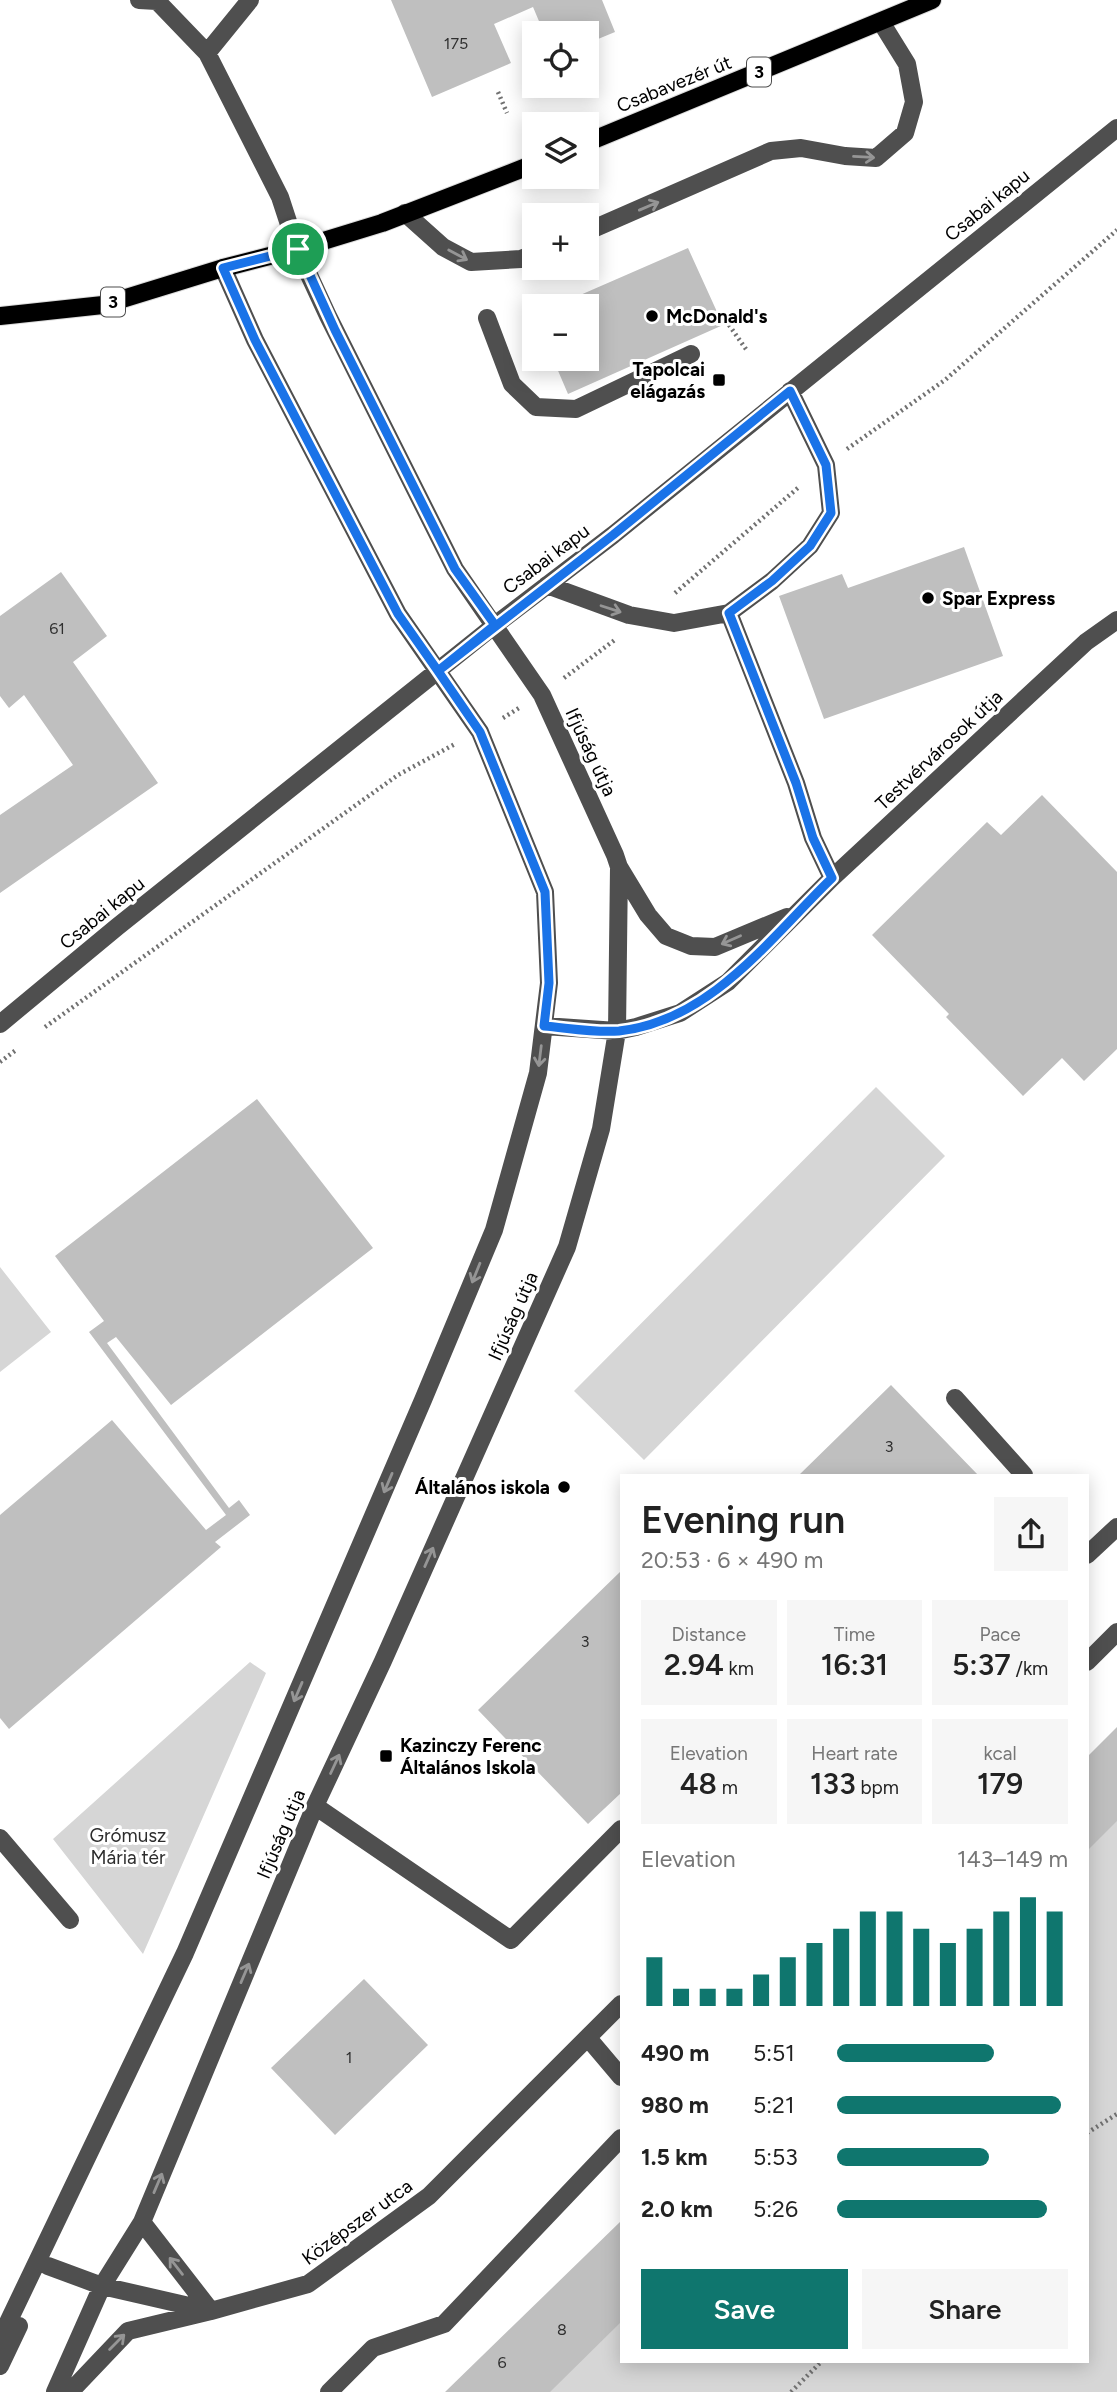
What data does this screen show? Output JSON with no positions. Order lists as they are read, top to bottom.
{
  "streets": {
    "main road": ["3", "Csabavezér út"],
    "street": [
      "Csabai kapu",
      "Testvérvárosok útja",
      "Ifjúság útja",
      "Középszer utca"
    ]
  },
  "crossings": [
    ["3", "Ifjúság útja"],
    ["Csabai kapu", "Ifjúság útja"],
    ["Testvérvárosok útja", "Ifjúság útja"],
    ["Ifjúság útja", "Középszer utca"]
  ],
  "parks": ["Grómusz Mária tér"],
  "places": {
    "other": ["McDonald's", "Spar Express", "Általános iskola"],
    "transit": ["Tapolcai elágazás", "Kazinczy Ferenc Általános Iskola"]
  },
  "house_numbers": [
    "175",
    "61",
    "3",
    "3",
    "1",
    "8",
    "6"
  ],
  "page": {
    "map_buttons": ["+", "−"],
    "heading": ["Evening run", "20:53 · 6 × 490 m"],
    "stats": [
      ["Distance", "2.94 km"],
      ["Time", "16:31"],
      ["Pace", "5:37 /km"],
      ["Elevation", "48 m"],
      ["Heart rate", "133 bpm"],
      ["kcal", "179"]
    ],
    "chart": ["Elevation", "143–149 m"],
    "list": [
      {
        "name": "490 m",
        "note": "5:51"
      },
      {
        "name": "980 m",
        "note": "5:21"
      },
      {
        "name": "1.5 km",
        "note": "5:53"
      },
      {
        "name": "2.0 km",
        "note": "5:26"
      }
    ],
    "buttons": ["Save", "Share"]
  }
}
